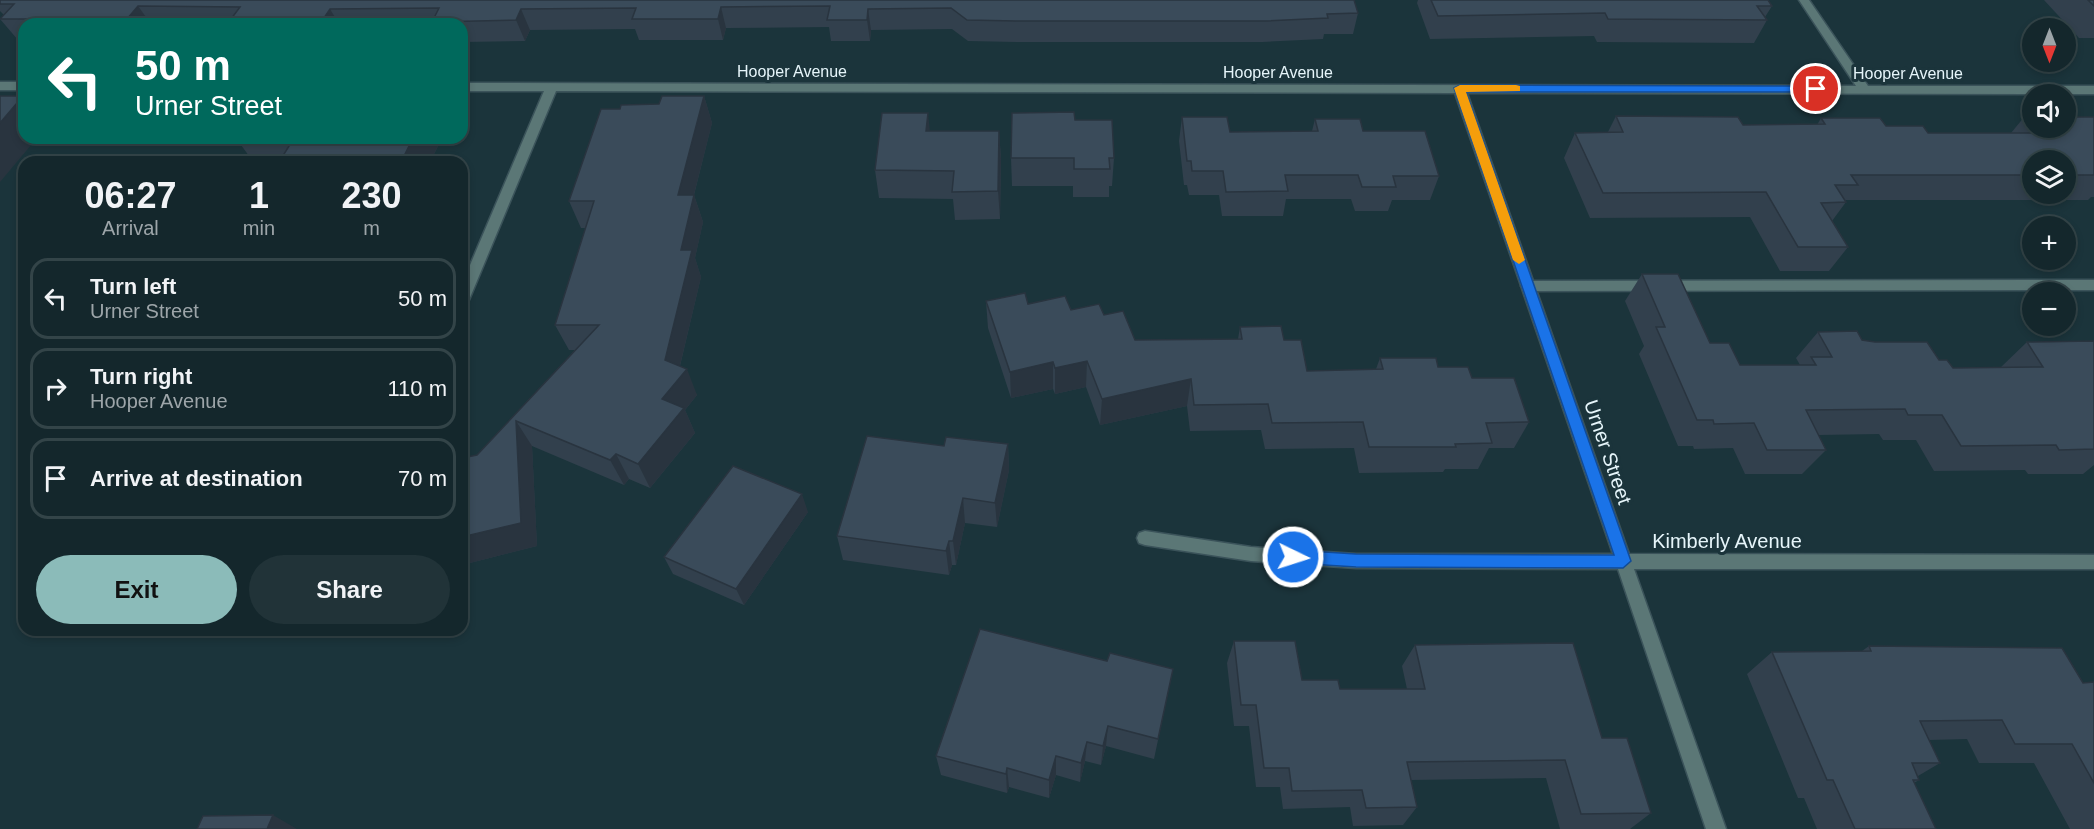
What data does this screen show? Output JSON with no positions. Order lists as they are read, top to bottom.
{
  "streets": {
    "street": ["Hooper Avenue", "Urner Street", "Kimberly Avenue"]
  },
  "crossings": [
    ["Hooper Avenue", "Urner Street"],
    ["Urner Street", "Kimberly Avenue"]
  ],
  "north": "bottom",
  "page": {
    "map_buttons": ["+", "−"],
    "turn": ["50 m", "Urner Street"],
    "eta": [
      "06:27",
      "Arrival",
      "1",
      "min",
      "230",
      "m"
    ],
    "list": [
      {
        "name": "Turn left",
        "note": "Urner Street",
        "value": "50 m"
      },
      {
        "name": "Turn right",
        "note": "Hooper Avenue",
        "value": "110 m"
      },
      {
        "name": "Arrive at destination",
        "value": "70 m"
      }
    ],
    "buttons": ["Exit", "Share"]
  }
}
